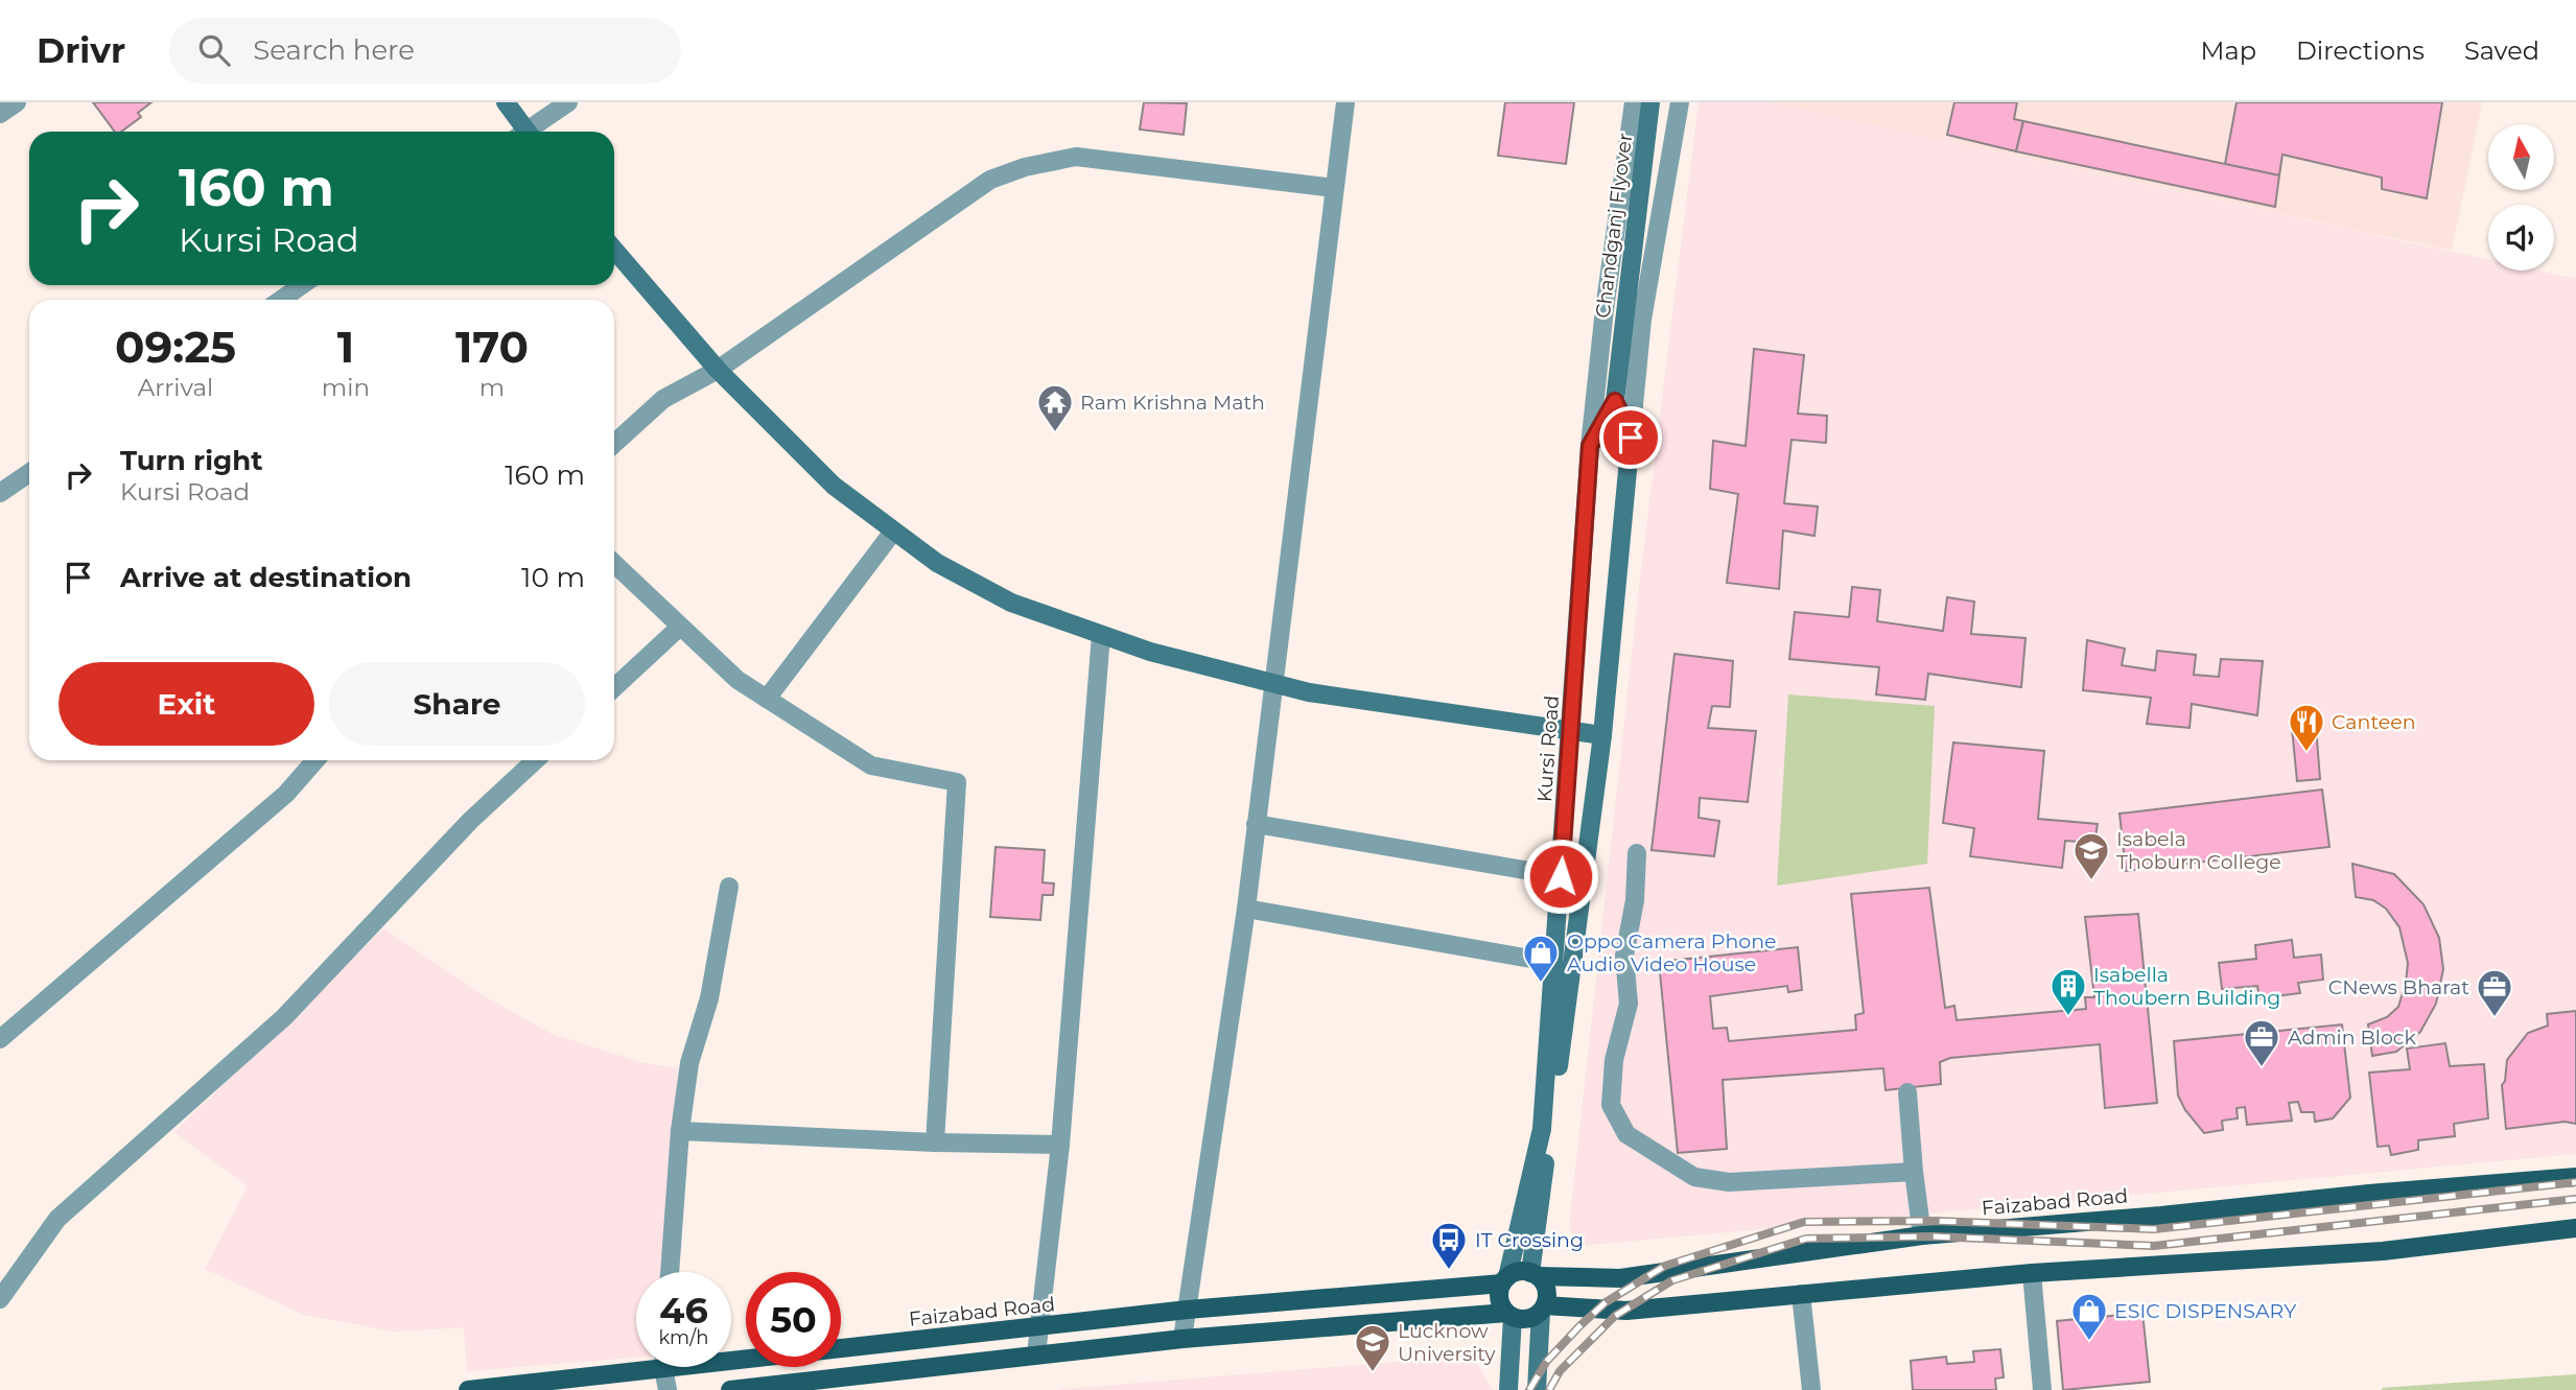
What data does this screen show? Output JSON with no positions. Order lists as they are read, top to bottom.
{
  "streets": {
    "main road": ["Chandganj Flyover", "Kursi Road", "Faizabad Road"]
  },
  "crossings": [
    ["Chandganj Flyover", "Kursi Road"],
    ["Kursi Road", "Faizabad Road"]
  ],
  "places": {
    "temple": ["Ram Krishna Math"],
    "restaurant": ["Canteen"],
    "school or university": ["Isabela Thoburn College", "Lucknow University"],
    "shop": ["Oppo Camera Phone Audio Video House", "ESIC DISPENSARY"],
    "building": ["Isabella Thoubern Building"],
    "office": ["CNews Bharat", "Admin Block"],
    "bus stop": ["IT Crossing"]
  },
  "north": "top",
  "page": {
    "header": "Drivr",
    "search": "Search here",
    "nav": ["Map", "Directions", "Saved"],
    "turn": ["160 m", "Kursi Road"],
    "eta": [
      "09:25",
      "Arrival",
      "1",
      "min",
      "170",
      "m"
    ],
    "list": [
      {
        "name": "Turn right",
        "note": "Kursi Road",
        "value": "160 m"
      },
      {
        "name": "Arrive at destination",
        "value": "10 m"
      }
    ],
    "buttons": ["Exit", "Share"],
    "speed": "46 km/h",
    "limit": "50"
  }
}
